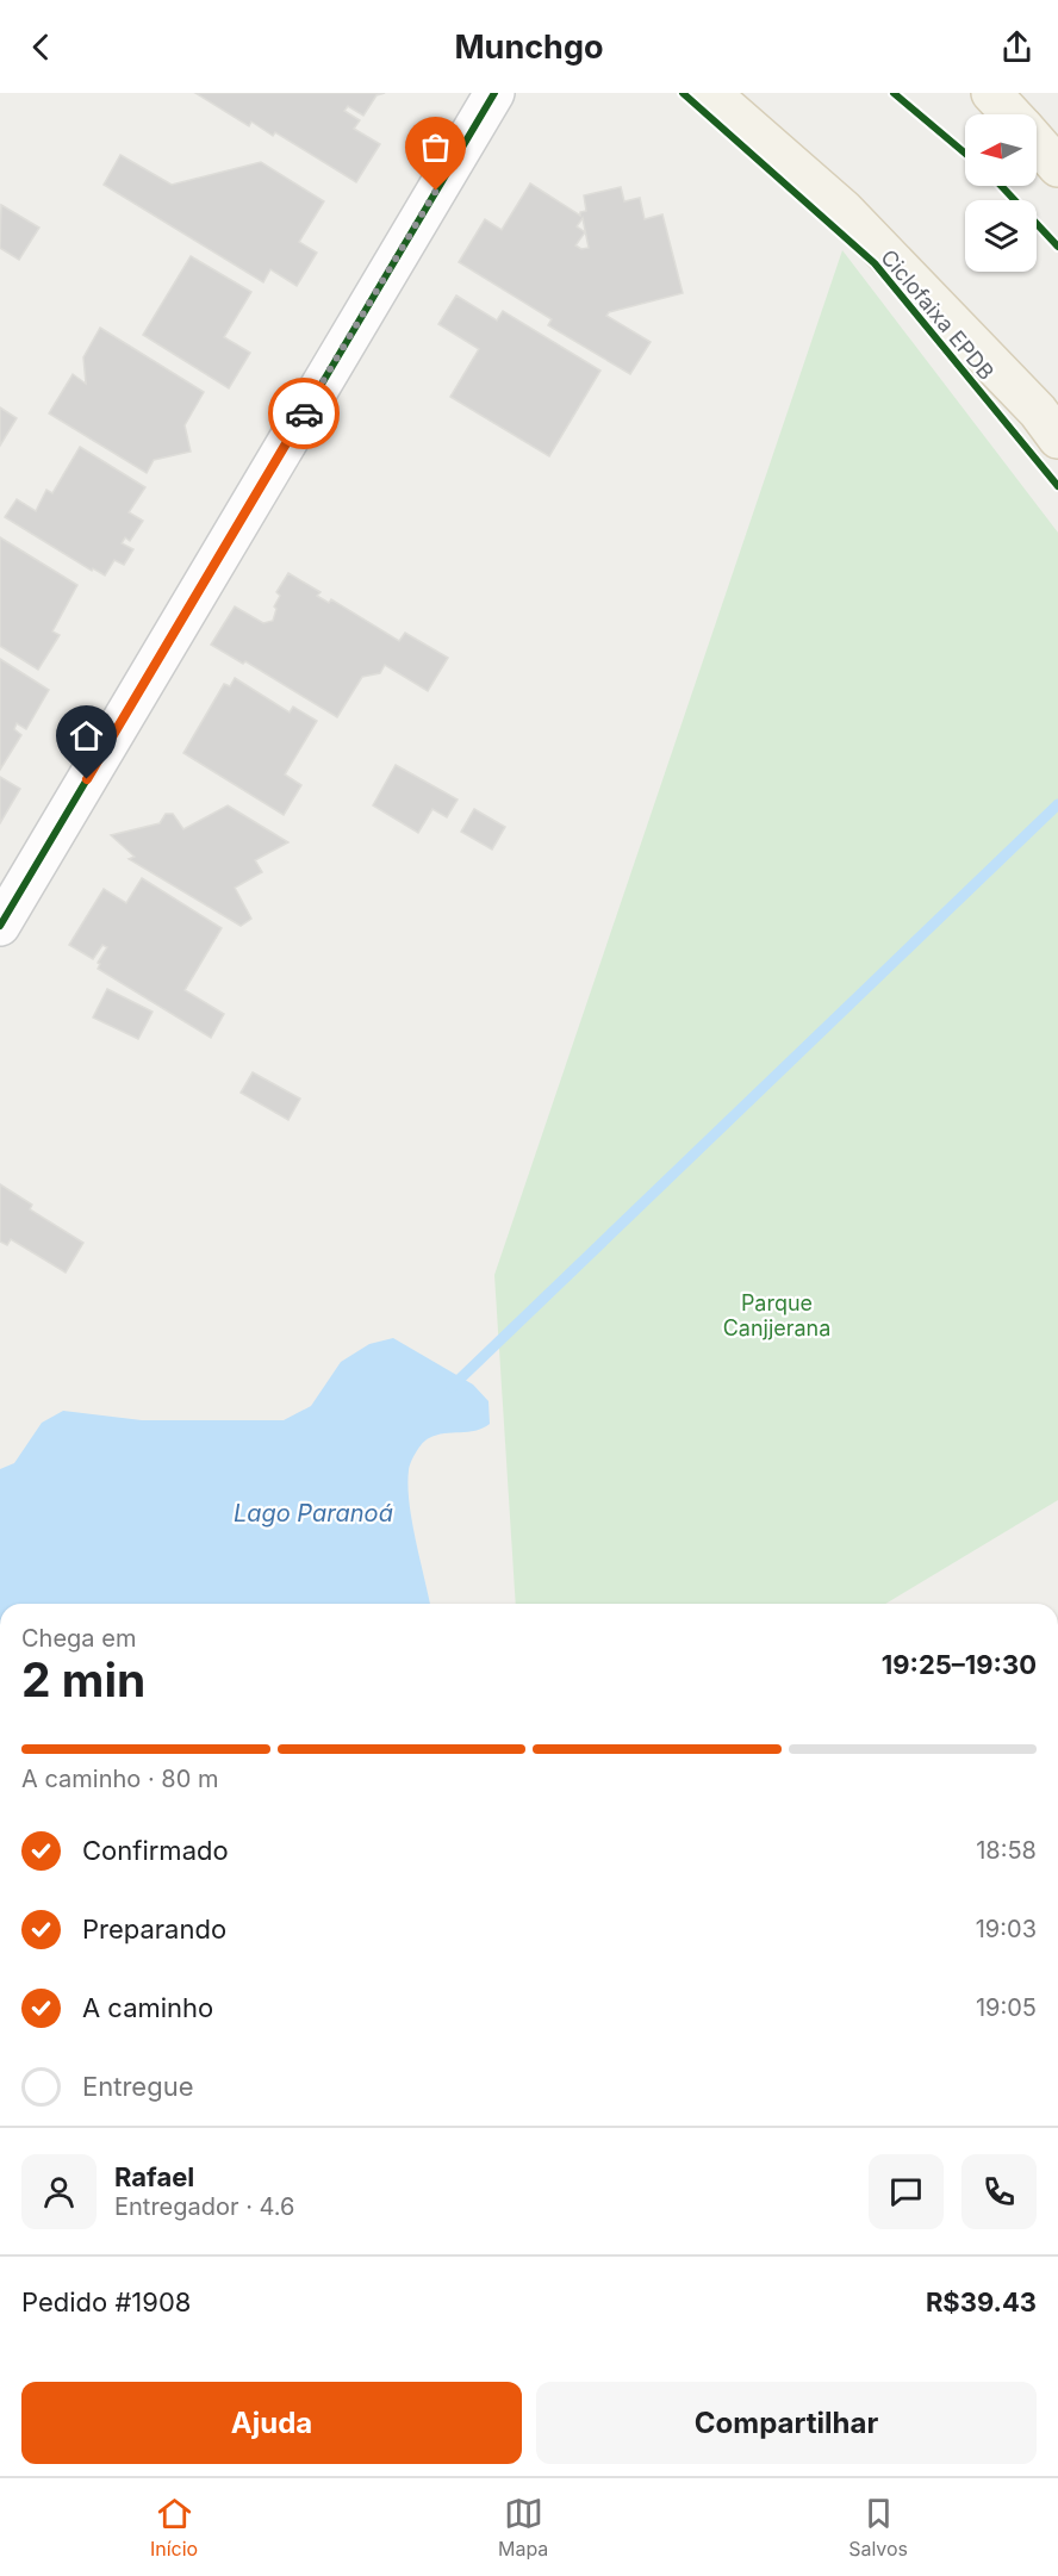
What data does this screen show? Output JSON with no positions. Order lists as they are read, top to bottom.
{
  "streets": {
    "cycle path": ["Ciclofaixa EPDB"]
  },
  "water": ["Lago Paranoá"],
  "parks": ["Parque Canjjerana"],
  "north": "left",
  "page": {
    "header": "Munchgo",
    "heading": ["2 min", "Chega em", "19:25–19:30"],
    "panel": [
      "Rafael",
      "Entregador · 4.6",
      "Pedido #1908",
      "R$39.43"
    ],
    "bar": "A caminho · 80 m",
    "list": [
      ["Confirmado", "18:58"],
      ["Preparando", "19:03"],
      ["A caminho", "19:05"],
      "Entregue"
    ],
    "buttons": ["Ajuda", "Compartilhar"],
    "tabs": ["Início", "Mapa", "Salvos"]
  }
}
